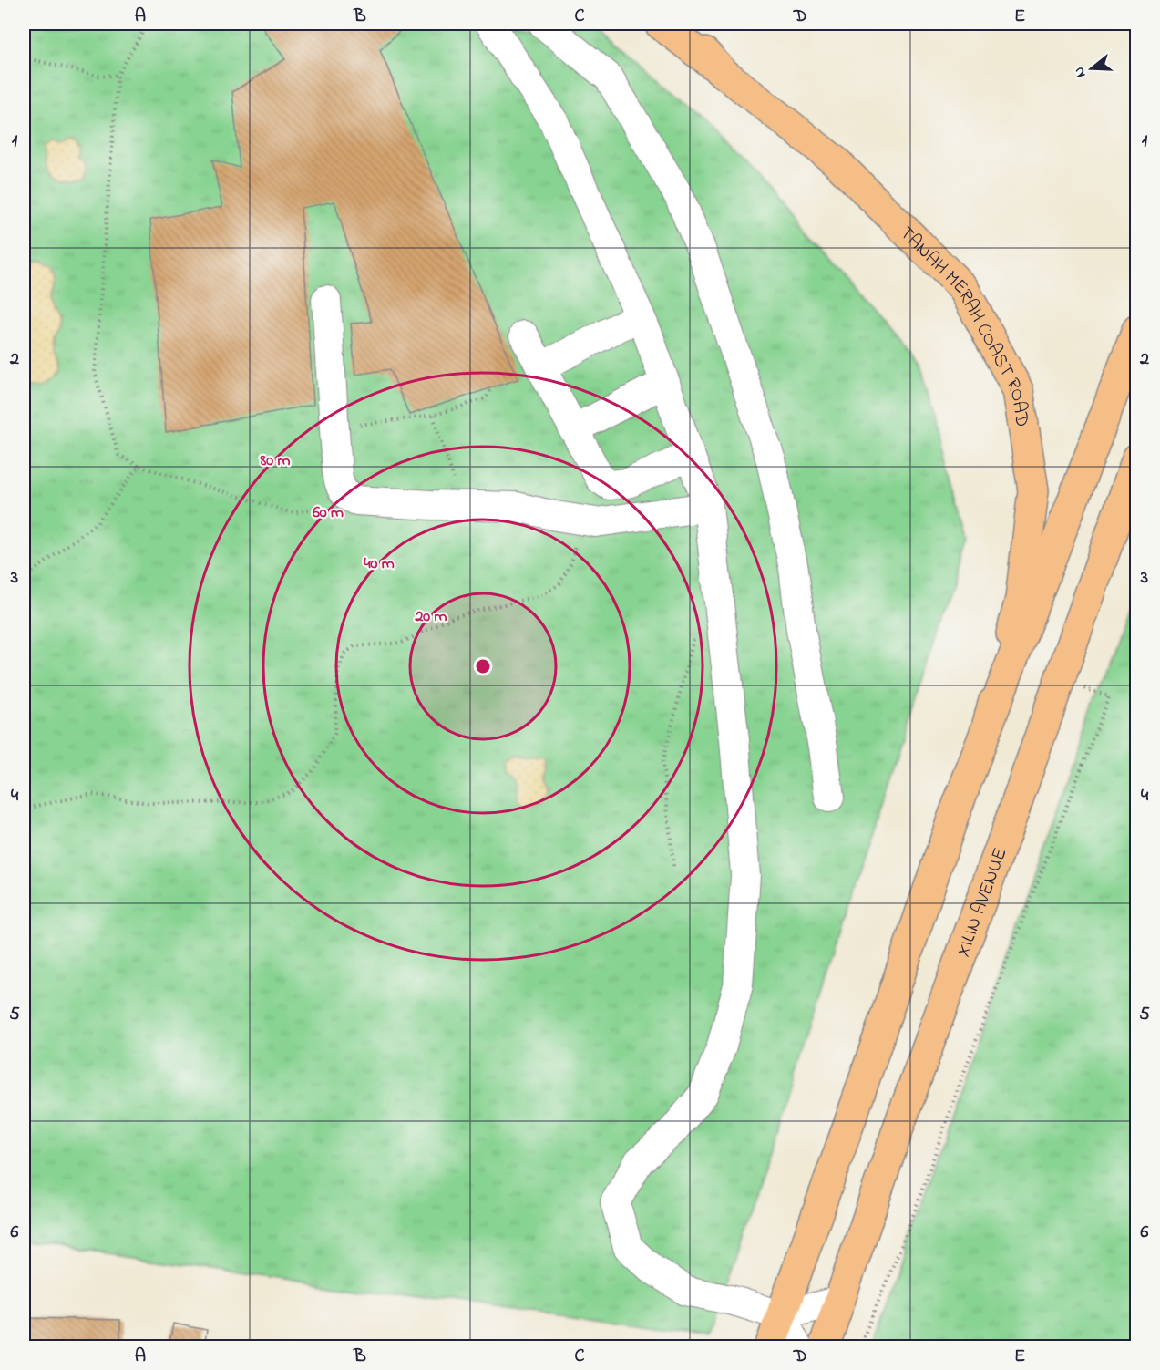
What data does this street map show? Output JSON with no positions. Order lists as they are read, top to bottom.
{
  "streets": {
    "main road": ["TANAH MERAH COAST ROAD", "XILIN AVENUE"]
  },
  "north": "left",
  "grid": {
    "columns": [
      "A",
      "B",
      "C",
      "D",
      "E"
    ],
    "rows": [
      "1",
      "2",
      "3",
      "4",
      "5",
      "6"
    ]
  },
  "rings": [
    "80 m",
    "60 m",
    "40 m",
    "20 m"
  ]
}
